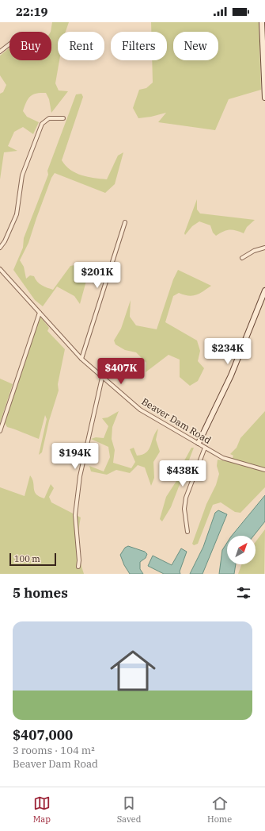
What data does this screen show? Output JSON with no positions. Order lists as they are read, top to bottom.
{
  "streets": {
    "street": ["Beaver Dam Road"]
  },
  "scale_bar": "100 m",
  "north": "top right",
  "page": {
    "status": "22:19",
    "chip": [
      "Buy",
      "Rent",
      "Filters",
      "New"
    ],
    "price": [
      "$201K",
      "$234K",
      "$407K",
      "$194K",
      "$438K"
    ],
    "scale": "100 m",
    "heading": "5 homes",
    "list": [
      {
        "name": "$407,000",
        "note": "3 rooms · 104 m² · Beaver Dam Road"
      }
    ],
    "tabs": ["Map", "Saved", "Home"]
  }
}
